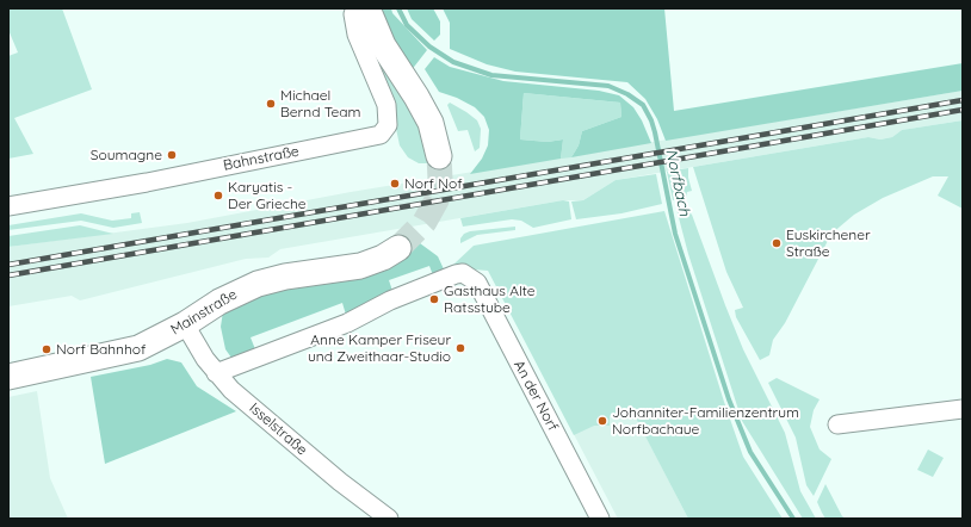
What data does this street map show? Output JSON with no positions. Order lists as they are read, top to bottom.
{
  "streets": {
    "street": [
      "Bahnstraße",
      "Mainstraße",
      "An der Norf",
      "Isselstraße"
    ]
  },
  "crossings": [
    ["Mainstraße", "Isselstraße"],
    ["An der Norf", "Isselstraße"]
  ],
  "water": ["Norfbach"],
  "places": [
    "Michael Bernd Team",
    "Soumagne",
    "Norf Nof",
    "Karyatis - Der Grieche",
    "Euskirchener Straße",
    "Gasthaus Alte Ratsstube",
    "Anne Kamper Friseur und Zweithaar-Studio",
    "Norf Bahnhof",
    "Johanniter-Familienzentrum Norfbachaue"
  ]
}
